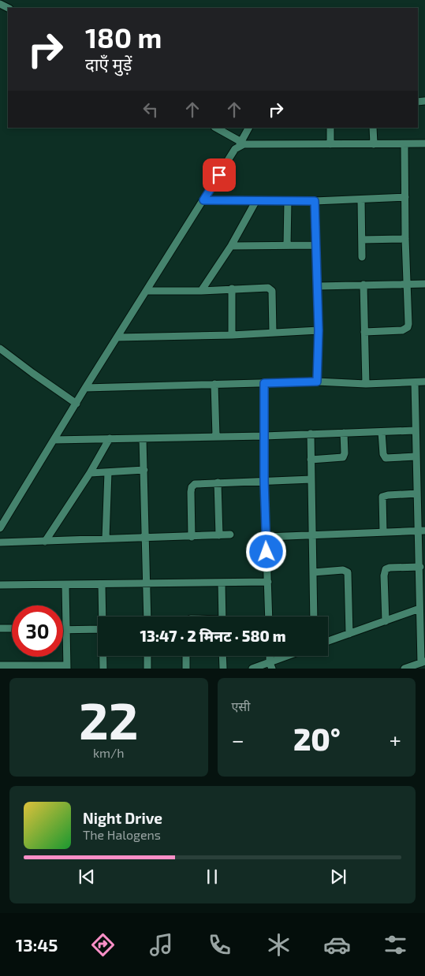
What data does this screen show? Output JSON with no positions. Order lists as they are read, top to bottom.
{
  "page": {
    "turn": ["180 m", "दाएँ मुड़ें"],
    "limit": "30",
    "trip": "13:47 · 2 मिनट · 580 m",
    "tile": [
      ["22", "km/h"],
      "एसी"
    ],
    "heat": ["−", "20°", "+"],
    "song": ["Night Drive", "The Halogens"],
    "tabs": "13:45"
  }
}
